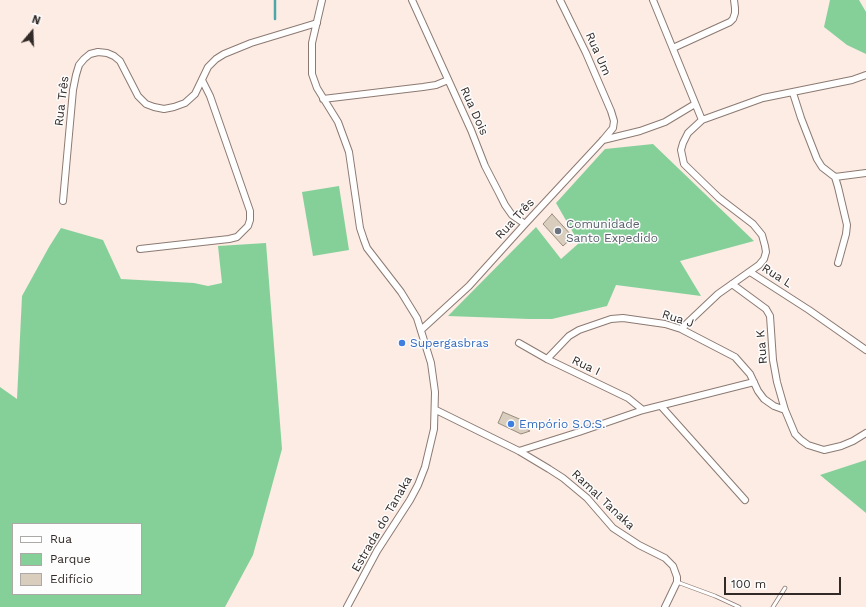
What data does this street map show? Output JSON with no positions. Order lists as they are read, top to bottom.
{
  "streets": {
    "street": [
      "Rua Um",
      "Rua Três",
      "Rua Dois",
      "Rua L",
      "Rua J",
      "Rua K",
      "Rua I",
      "Ramal Tanaka",
      "Estrada do Tanaka"
    ]
  },
  "crossings": [
    ["Rua Um", "Rua Três"],
    ["Rua Três", "Rua Dois"],
    ["Rua Três", "Estrada do Tanaka"],
    ["Rua L", "Rua J"],
    ["Rua L", "Rua K"],
    ["Rua J", "Rua K"],
    ["Rua J", "Rua I"],
    ["Ramal Tanaka", "Estrada do Tanaka"]
  ],
  "places": ["Comunidade Santo Expedido", "Supergasbras", "Empório S.O.S."],
  "legend": ["Rua", "Parque", "Edifício"],
  "scale_bar": "100 m",
  "north": "top"
}
